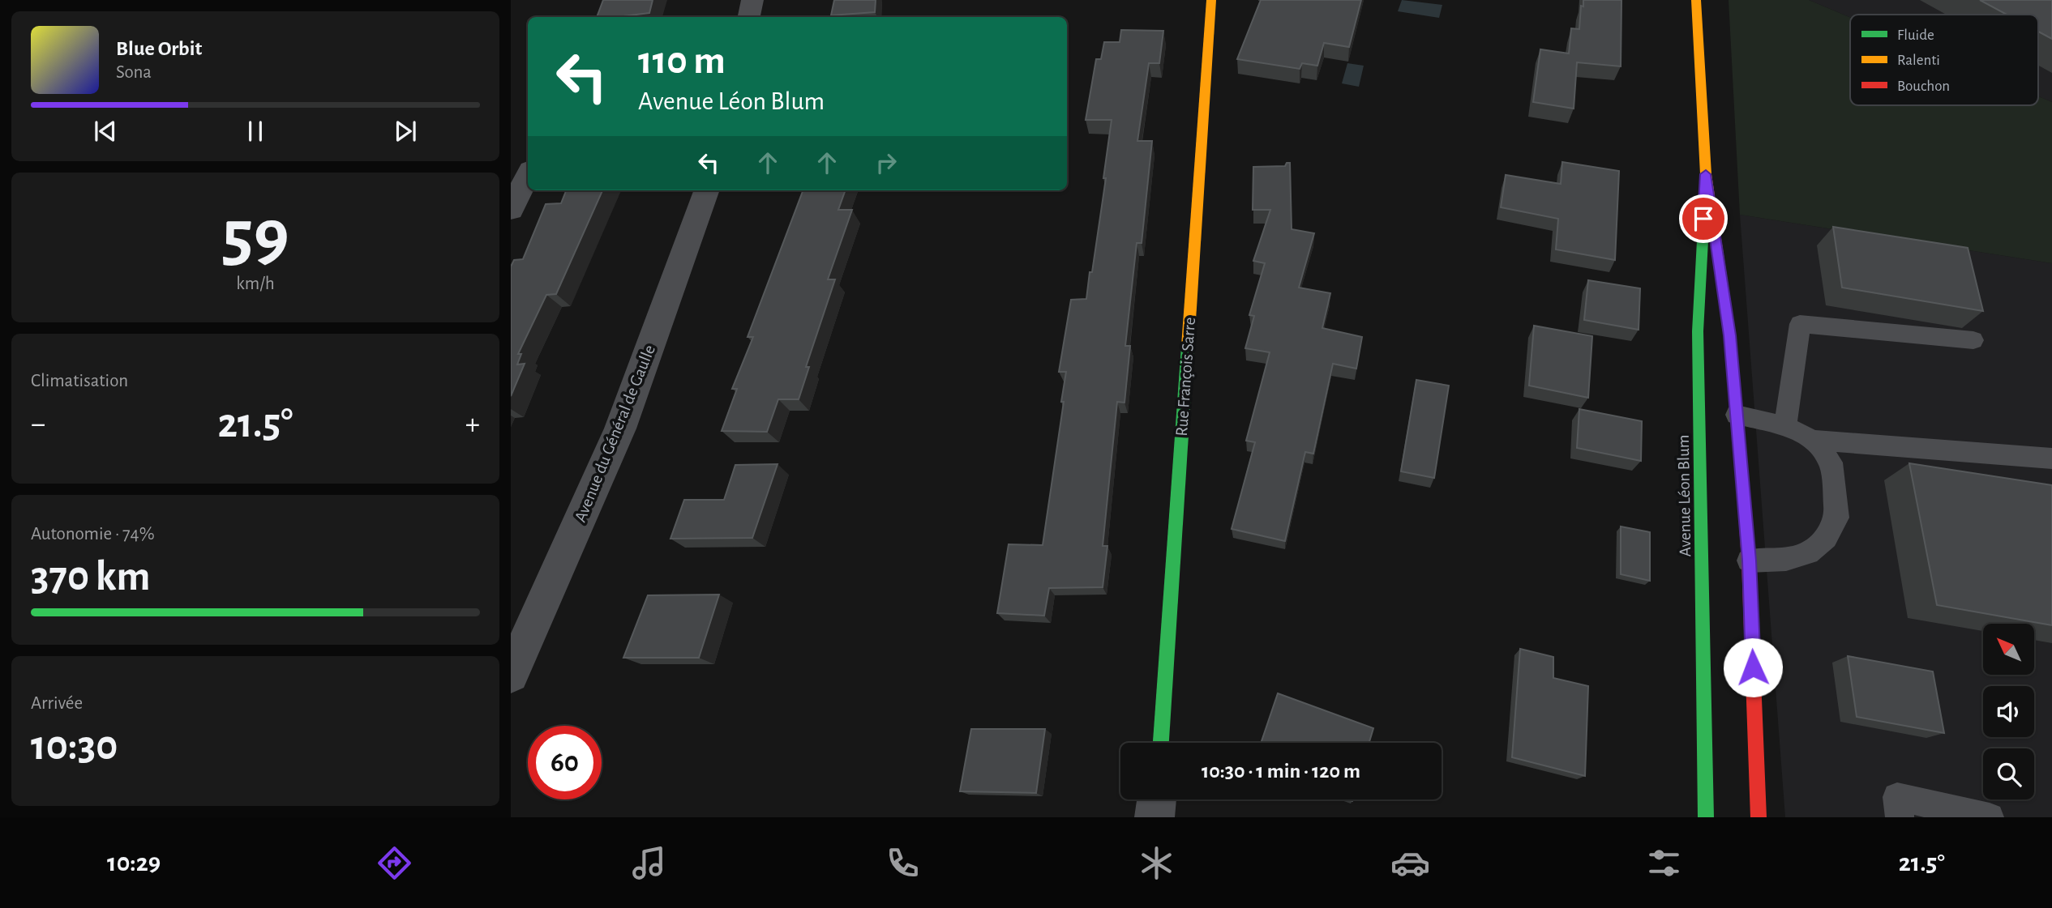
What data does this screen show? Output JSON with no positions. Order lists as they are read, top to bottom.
{
  "streets": {
    "main road": ["Rue François Sarre", "Avenue Léon Blum"],
    "street": ["Avenue du Général de Gaulle"]
  },
  "legend": ["Fluide", "Ralenti", "Bouchon"],
  "north": "top left",
  "page": {
    "turn": ["110 m", "Avenue Léon Blum"],
    "song": ["Blue Orbit", "Sona"],
    "tile": [
      ["59", "km/h"],
      "Climatisation",
      ["Autonomie · 74%", "370 km"],
      ["Arrivée", "10:30"]
    ],
    "heat": ["−", "21.5°", "+"],
    "limit": "60",
    "trip": "10:30 · 1 min · 120 m",
    "tabs": ["10:29", "21.5°"]
  }
}
